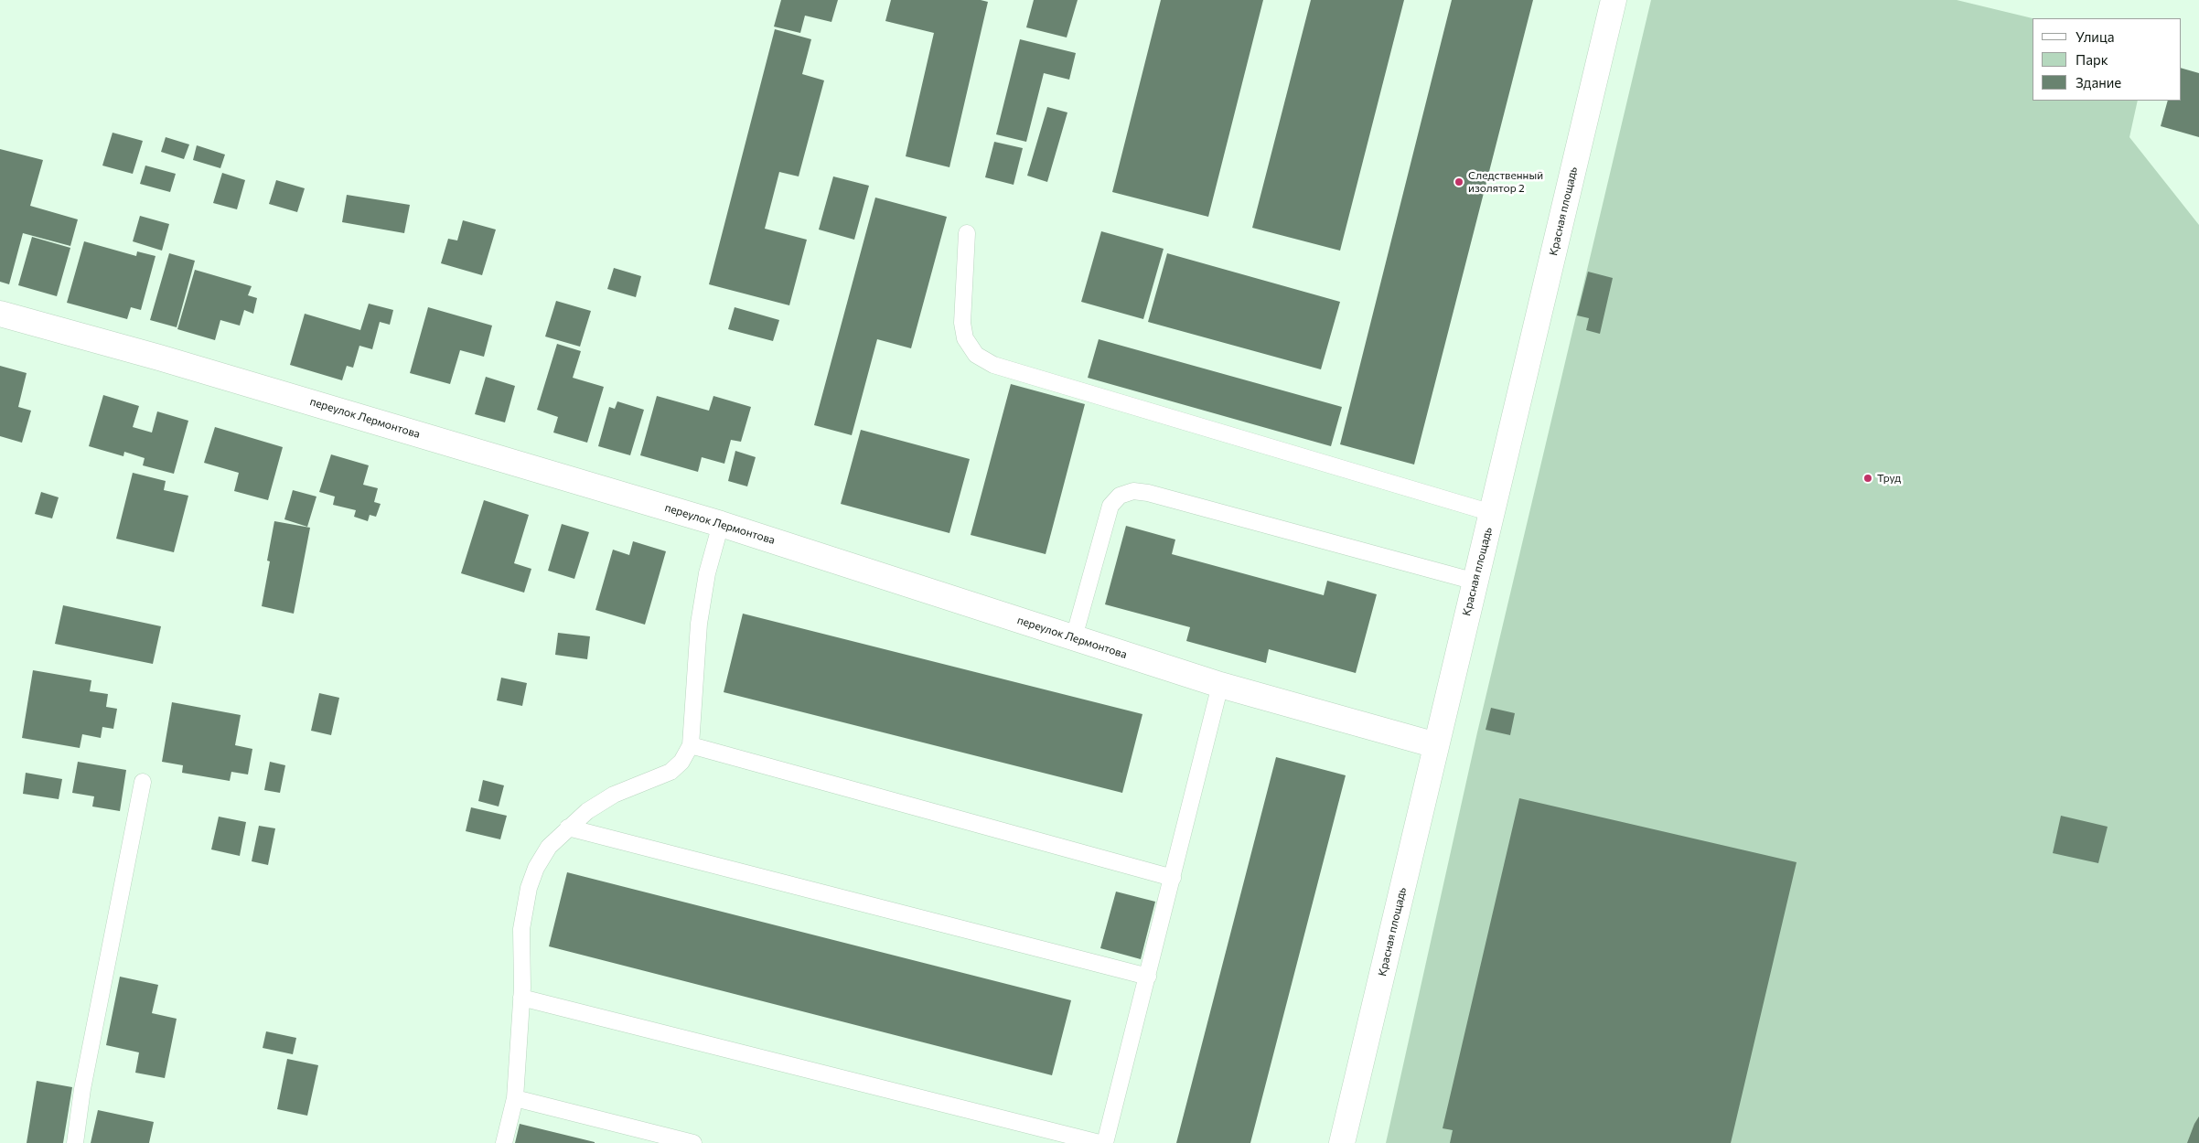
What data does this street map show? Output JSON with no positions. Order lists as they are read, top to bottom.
{
  "streets": {
    "street": ["Красная площадь", "переулок Лермонтова"]
  },
  "crossings": [
    ["Красная площадь", "переулок Лермонтова"]
  ],
  "places": ["Следственный изолятор 2", "Труд"],
  "legend": ["Улица", "Парк", "Здание"]
}
